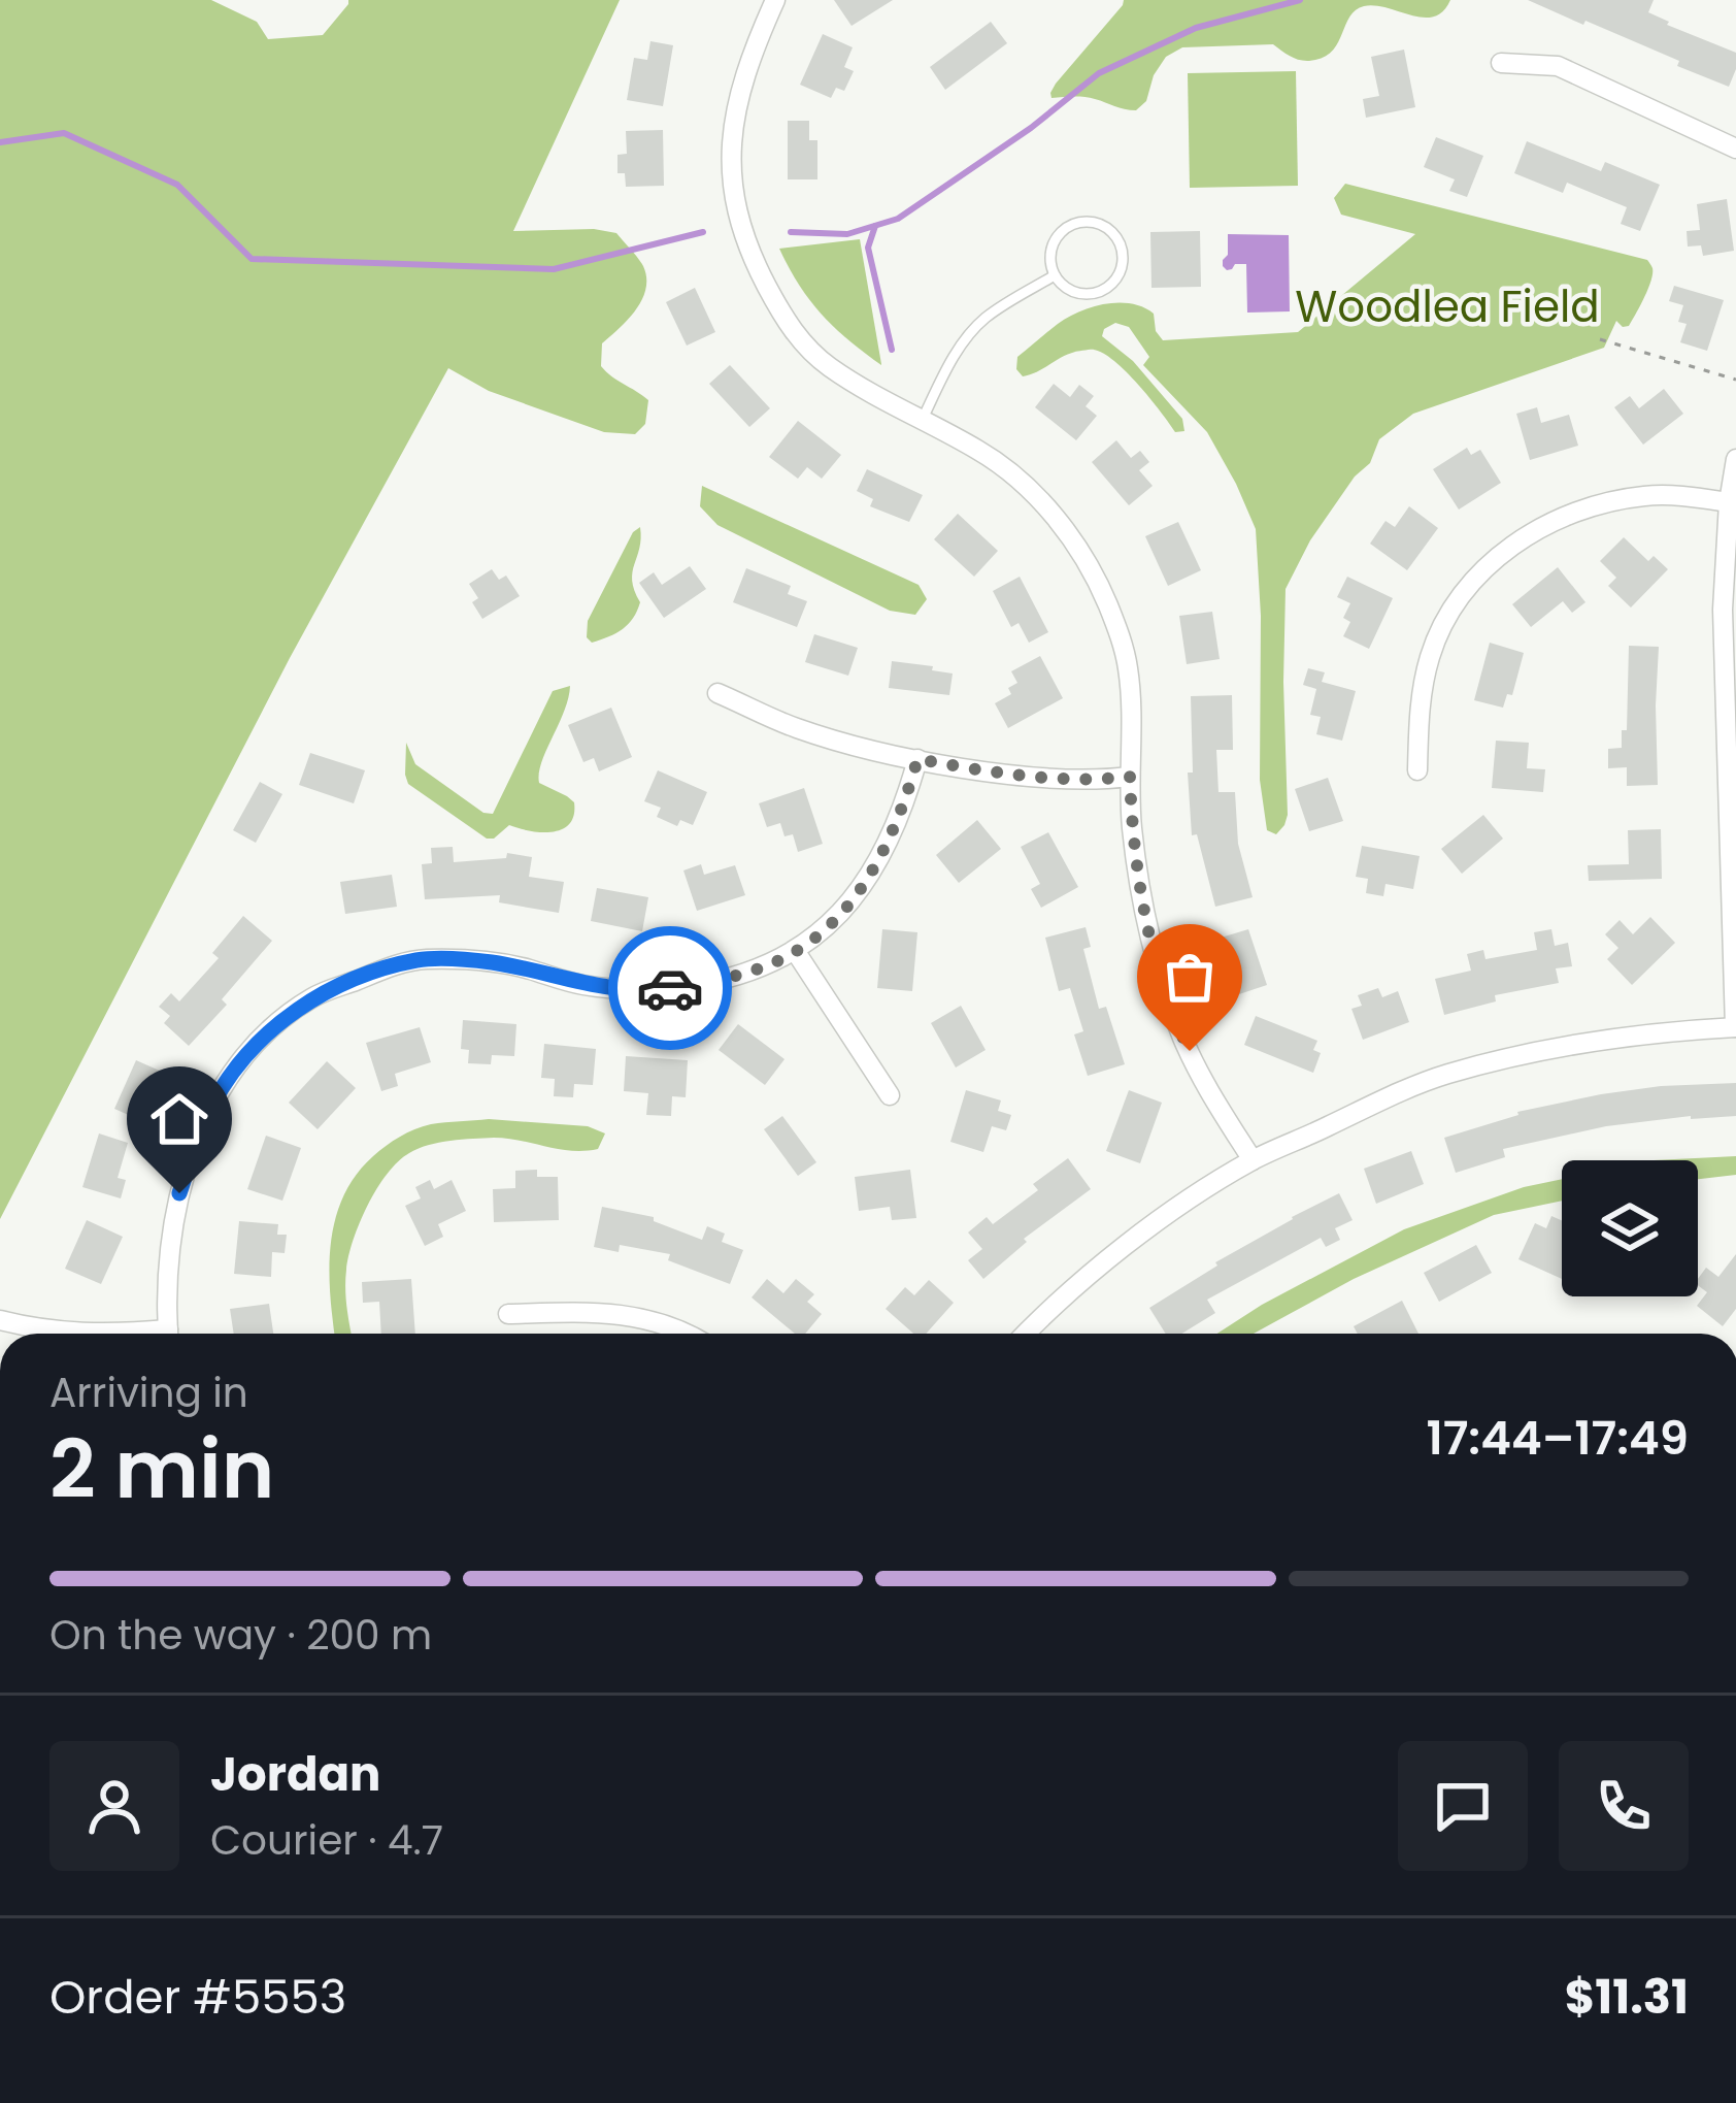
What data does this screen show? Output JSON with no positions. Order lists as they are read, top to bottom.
{
  "parks": ["Woodlea Field"],
  "page": {
    "heading": ["2 min", "Arriving in", "17:44–17:49"],
    "panel": [
      "Jordan",
      "Courier · 4.7",
      "Order #5553",
      "$11.31"
    ],
    "bar": "On the way · 200 m"
  }
}
